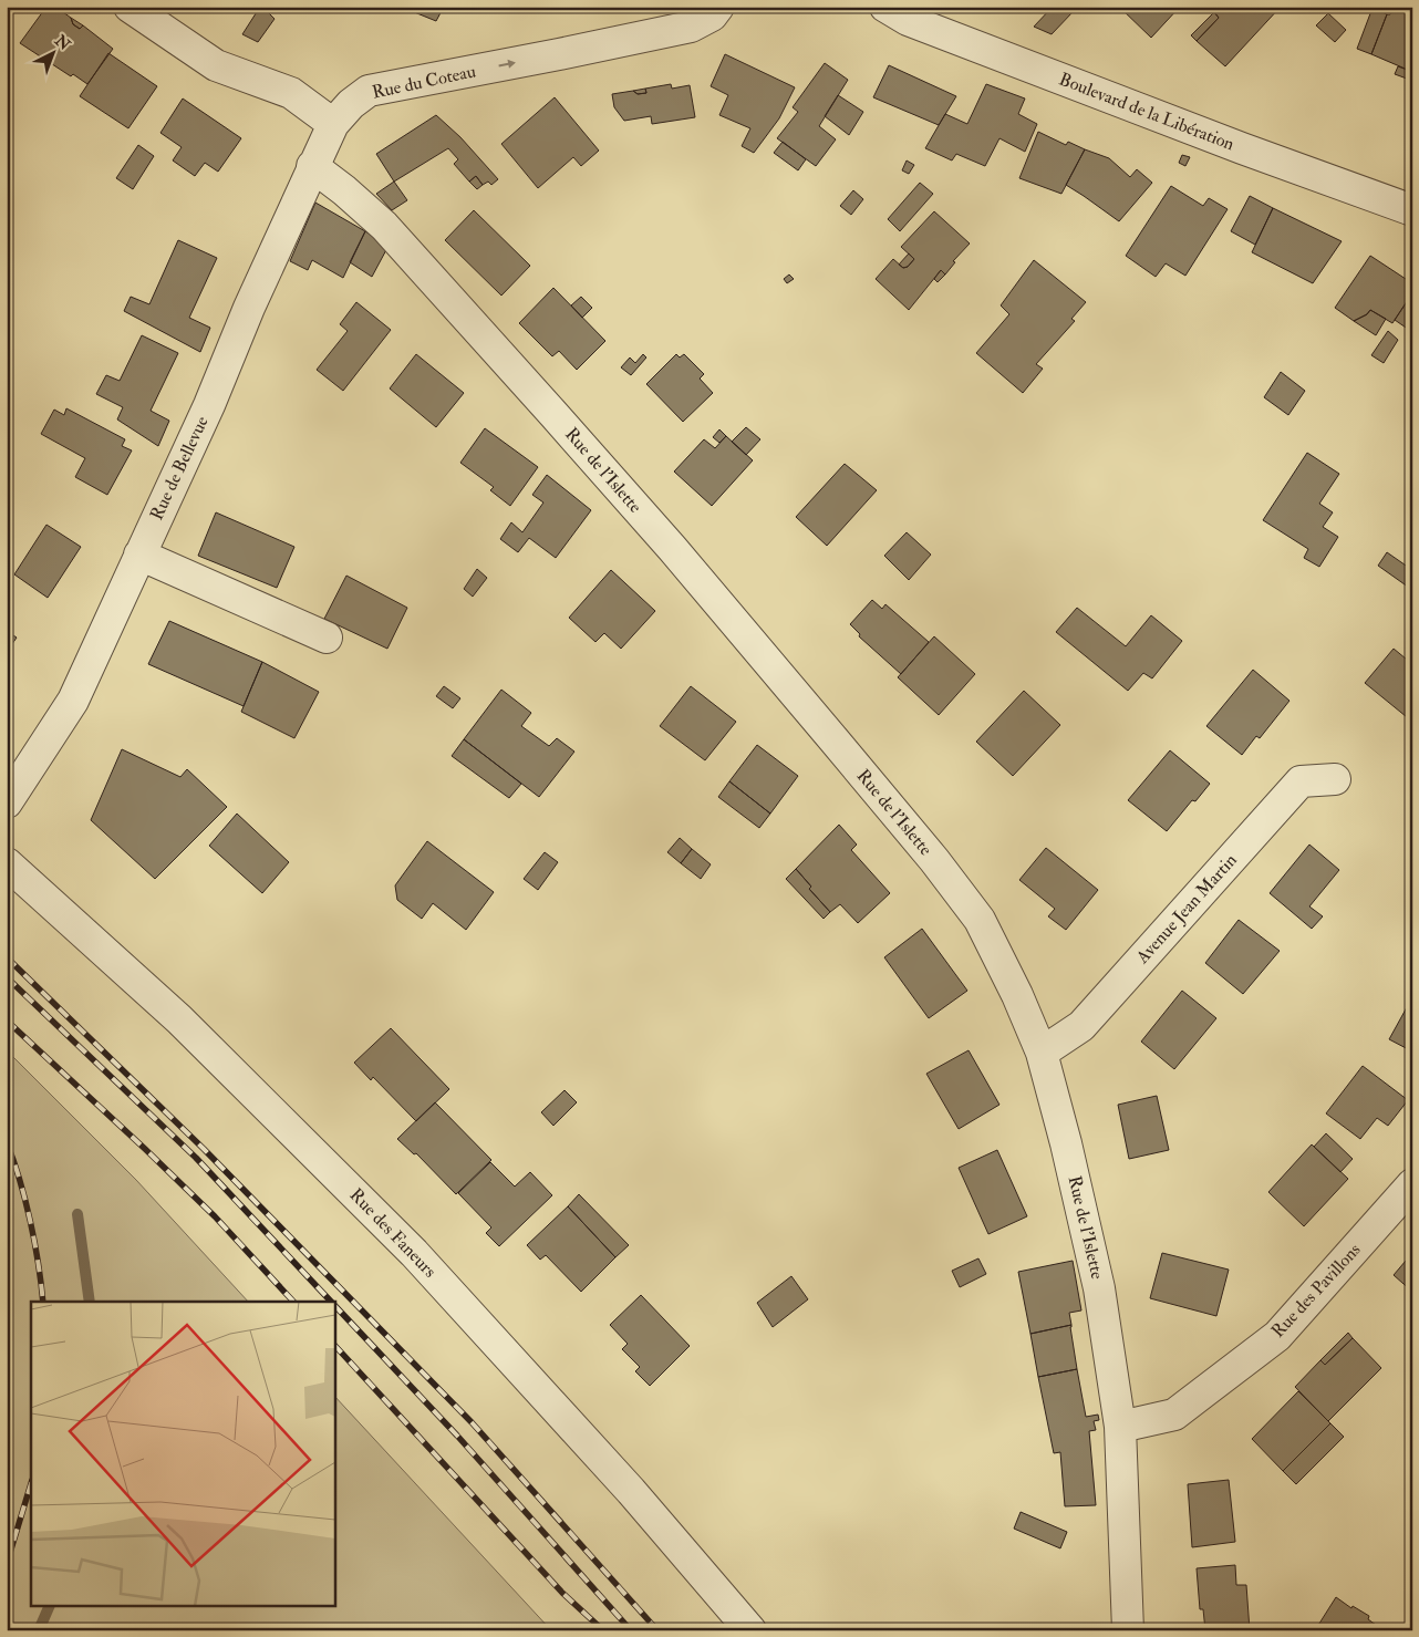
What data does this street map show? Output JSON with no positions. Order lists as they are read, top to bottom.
{
  "streets": {
    "street": [
      "Rue du Coteau",
      "Boulevard de la Libération",
      "Rue de Bellevue",
      "Rue de l'Islette",
      "Avenue Jean Martin",
      "Rue des Faneurs",
      "Rue des Pavillons"
    ]
  },
  "crossings": [
    ["Rue du Coteau", "Rue de Bellevue"],
    ["Rue de Bellevue", "Rue de l'Islette"],
    ["Rue de l'Islette", "Avenue Jean Martin"],
    ["Rue de l'Islette", "Rue des Pavillons"]
  ],
  "one_way": ["Rue du Coteau"],
  "north": "top right"
}
